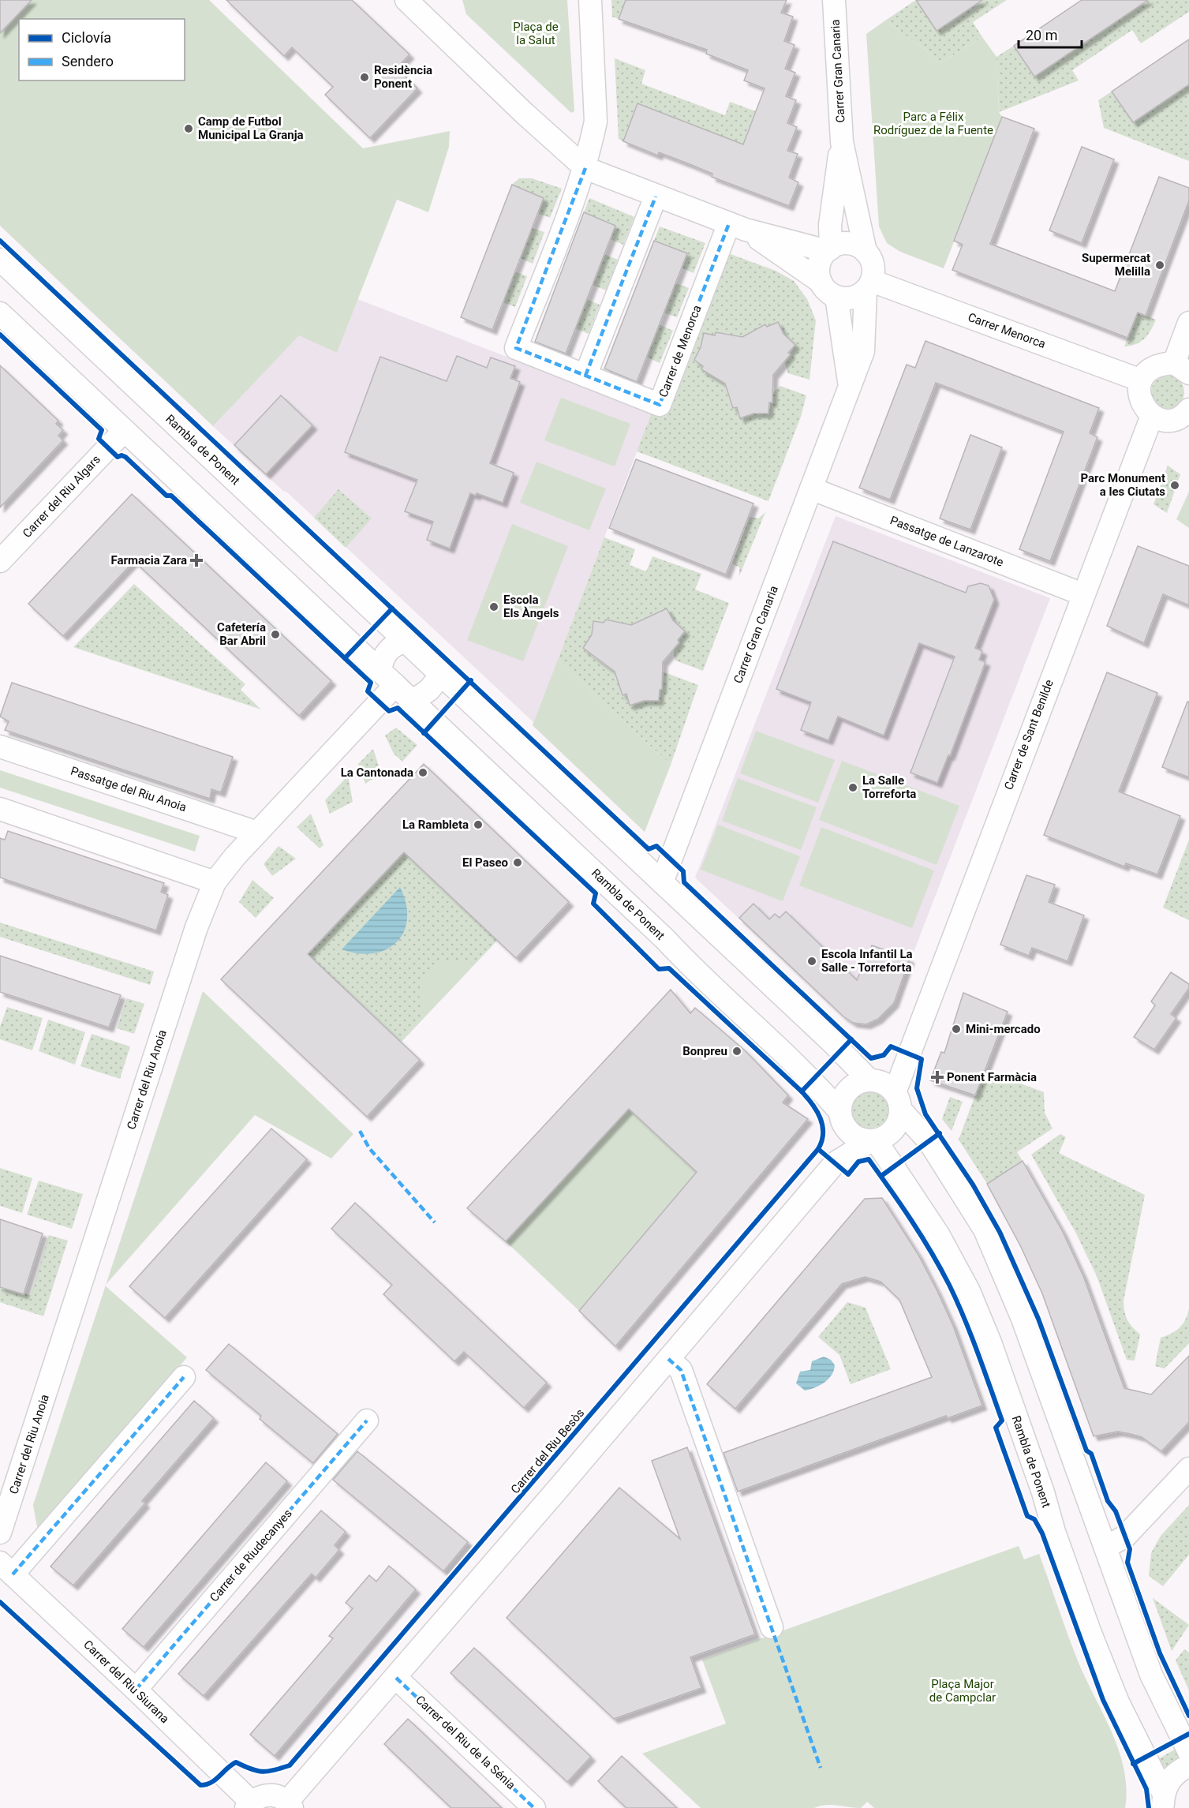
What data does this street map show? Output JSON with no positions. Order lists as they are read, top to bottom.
{
  "streets": {
    "street": [
      "Carrer Gran Canaria",
      "Carrer Menorca",
      "Carrer de Menorca",
      "Rambla de Ponent",
      "Carrer del Riu Algars",
      "Passatge de Lanzarote",
      "Carrer de Sant Benilde",
      "Passatge del Riu Anoia",
      "Carrer del Riu Anoia",
      "Carrer de Riudecanyes",
      "Carrer del Riu Siurana",
      "Carrer del Riu de la Sénia"
    ],
    "cycle path": ["Carrer del Riu Besòs"]
  },
  "crossings": [
    ["Carrer Gran Canaria", "Carrer Menorca"],
    ["Carrer Gran Canaria", "Rambla de Ponent"],
    ["Carrer Gran Canaria", "Passatge de Lanzarote"],
    ["Rambla de Ponent", "Carrer del Riu Algars"],
    ["Rambla de Ponent", "Carrer de Sant Benilde"],
    ["Rambla de Ponent", "Carrer del Riu Anoia"],
    ["Passatge de Lanzarote", "Carrer de Sant Benilde"],
    ["Passatge del Riu Anoia", "Carrer del Riu Anoia"],
    ["Carrer de Riudecanyes", "Carrer del Riu Siurana"]
  ],
  "parks": ["Plaça de la Salut", "Parc a Félix Rodríguez de la Fuente", "Plaça Major de Campclar"],
  "places": {
    "other": [
      "Residència Ponent",
      "Camp de Futbol Municipal La Granja",
      "Supermercat Melilla",
      "Parc Monument a les Ciutats",
      "Escola Els Àngels",
      "Cafetería Bar Abril",
      "La Cantonada",
      "La Salle Torreforta",
      "La Rambleta",
      "El Paseo",
      "Escola Infantil La Salle - Torreforta",
      "Mini-mercado",
      "Bonpreu"
    ],
    "health": ["Farmacia Zara", "Ponent Farmàcia"]
  },
  "legend": ["Ciclovía", "Sendero"],
  "scale_bar": "20 m"
}
